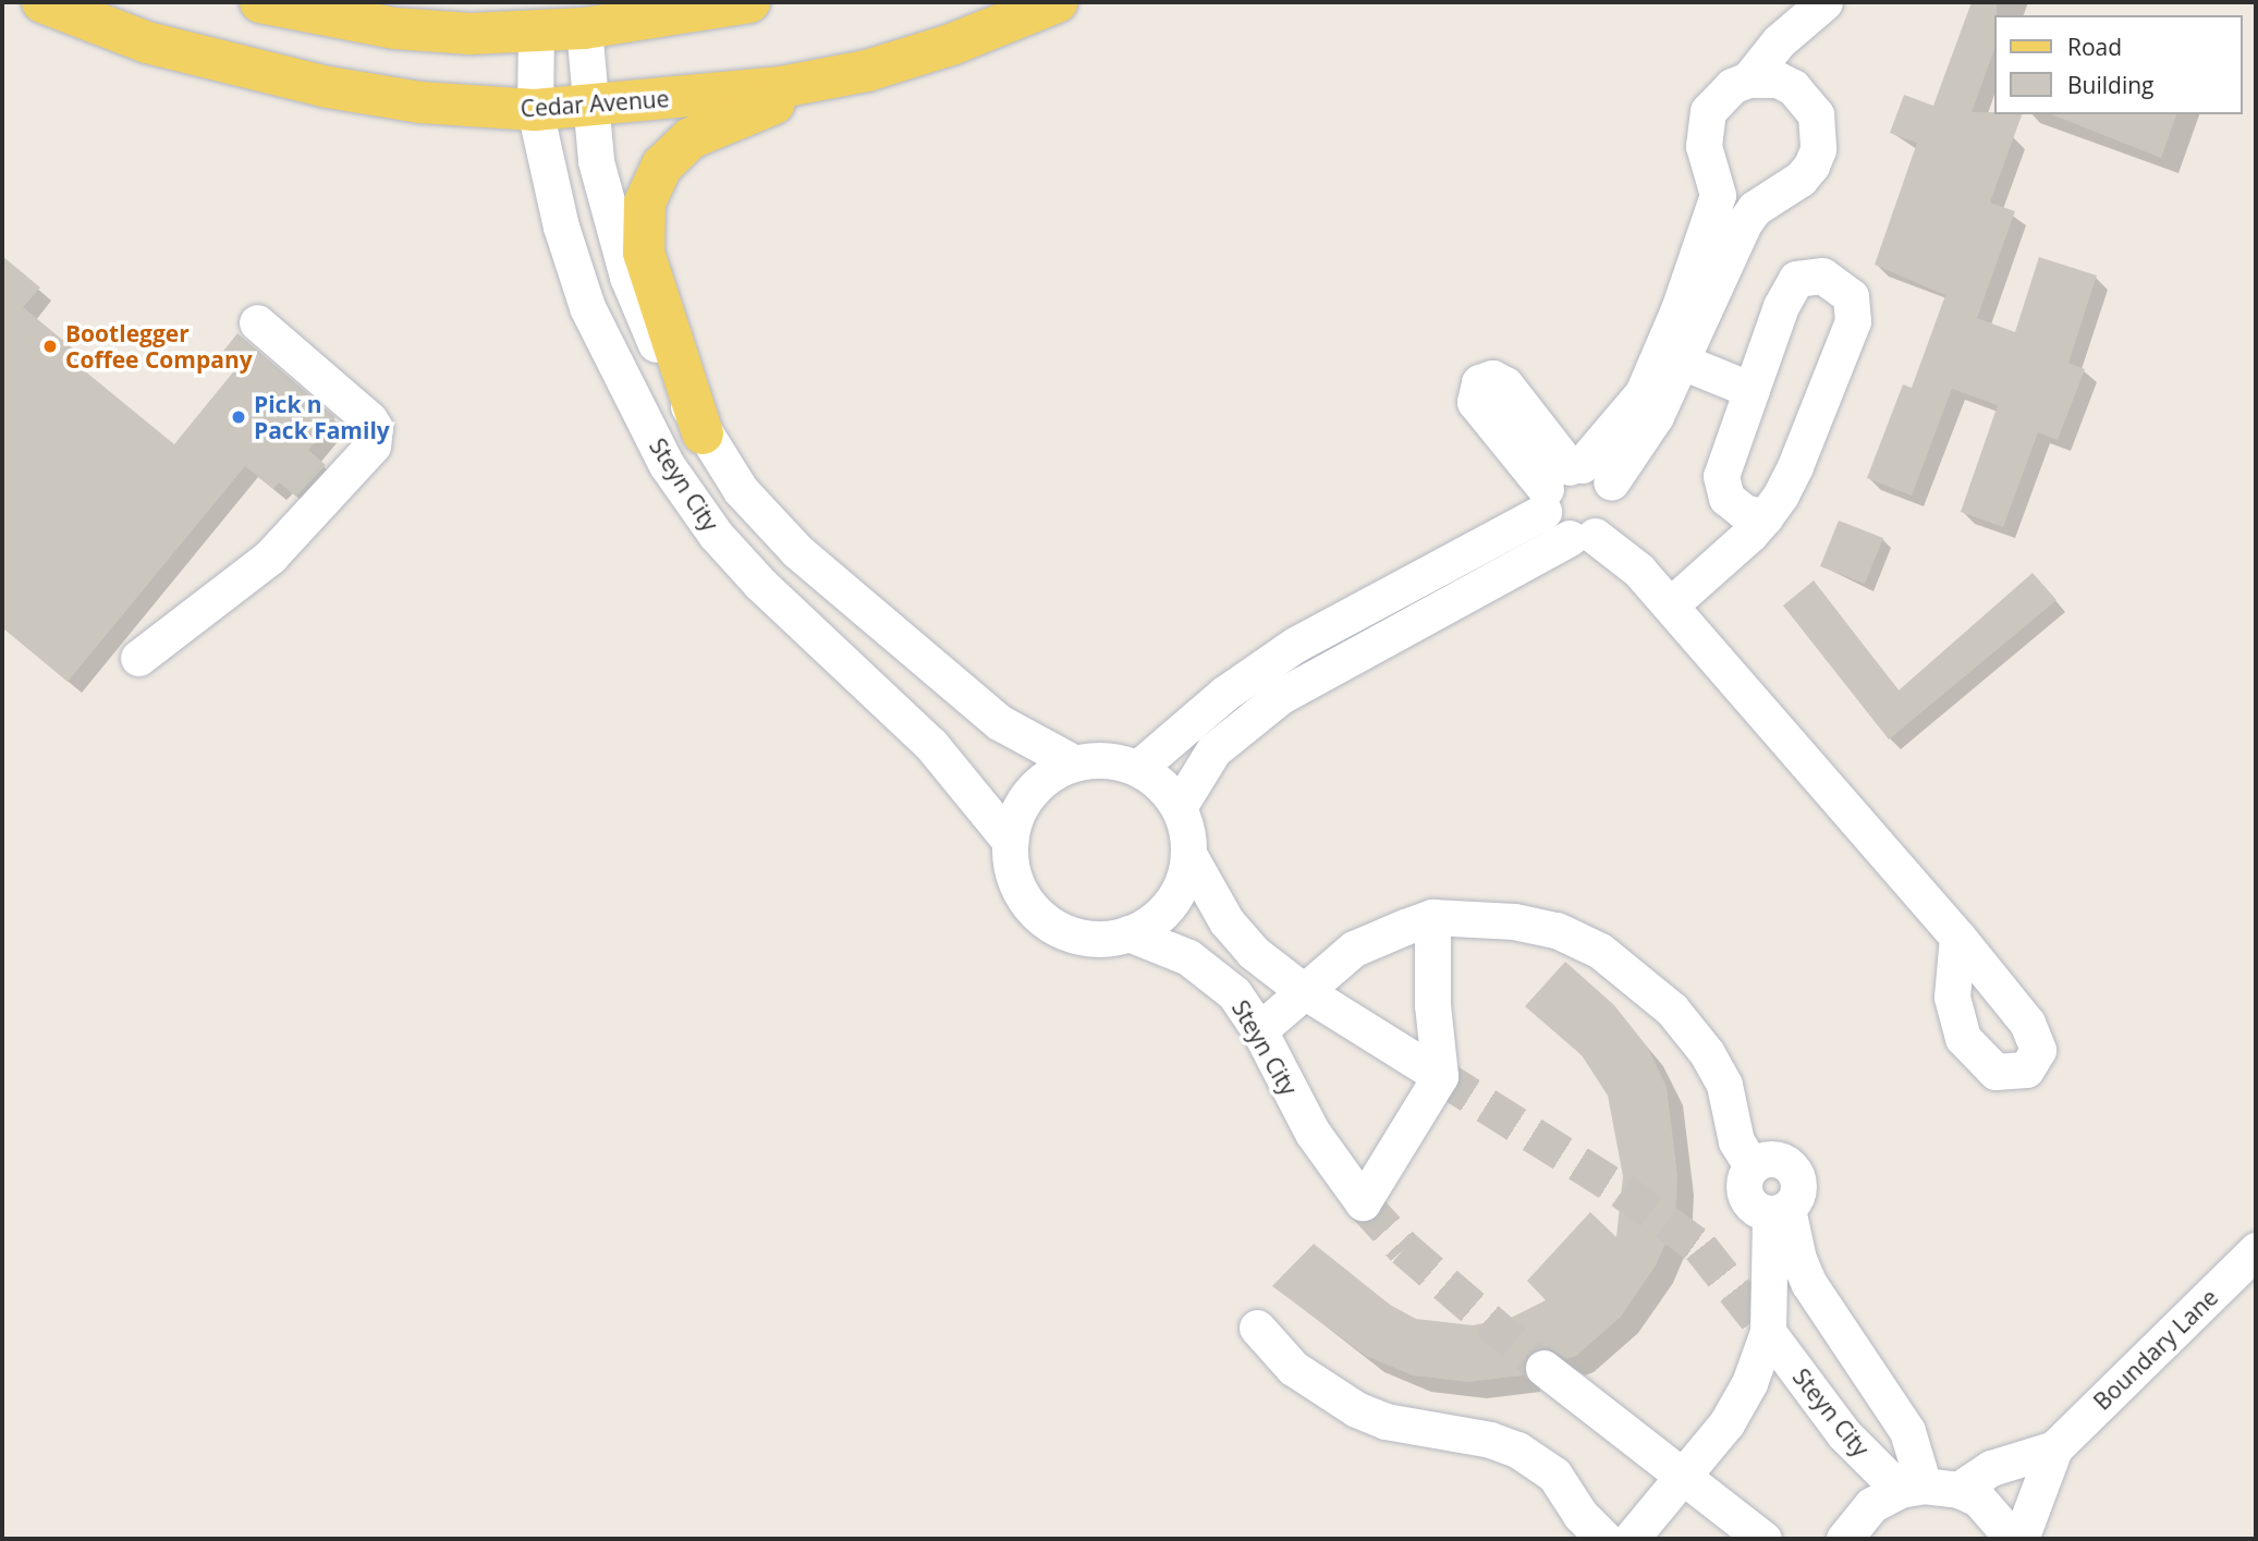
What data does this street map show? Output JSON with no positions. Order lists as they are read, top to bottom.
{
  "streets": {
    "main road": ["Cedar Avenue"],
    "street": ["Steyn City", "Boundary Lane"]
  },
  "crossings": [
    ["Cedar Avenue", "Steyn City"],
    ["Steyn City", "Boundary Lane"]
  ],
  "places": ["Bootlegger Coffee Company", "Pick n Pack Family"],
  "legend": ["Road", "Building"]
}
